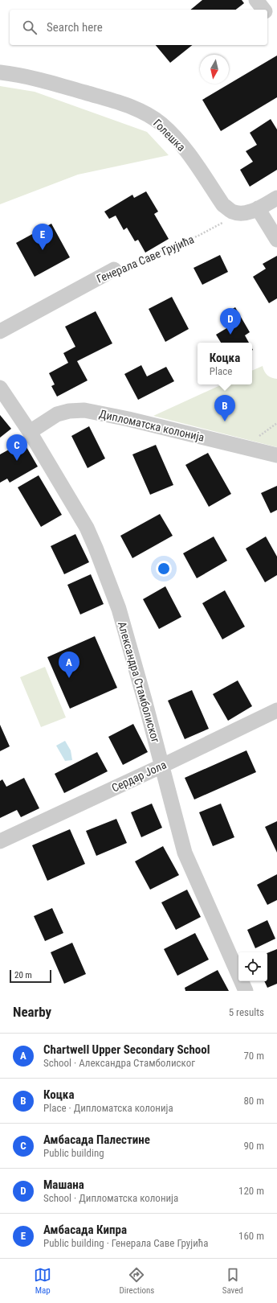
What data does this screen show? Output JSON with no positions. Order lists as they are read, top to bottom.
{
  "streets": {
    "street": [
      "Голешка",
      "Генерала Саве Грујића",
      "Дипломатска колонија",
      "Александра Стамболиског",
      "Сердар Јола"
    ]
  },
  "crossings": [
    ["Голешка", "Генерала Саве Грујића"],
    ["Дипломатска колонија", "Александра Стамболиског"],
    ["Александра Стамболиског", "Сердар Јола"]
  ],
  "scale_bar": "20 m",
  "north": "bottom",
  "page": {
    "search": "Search here",
    "pins": [
      "E",
      "D",
      "B",
      "C",
      "A"
    ],
    "popup": ["Коцка", "Place"],
    "scale": "20 m",
    "heading": ["Nearby", "5 results"],
    "list": [
      {
        "mark": "A",
        "name": "Chartwell Upper Secondary School",
        "note": "School · Александра Стамболиског",
        "value": "70 m"
      },
      {
        "mark": "B",
        "name": "Коцка",
        "note": "Place · Дипломатска колонија",
        "value": "80 m"
      },
      {
        "mark": "C",
        "name": "Амбасада Палестине",
        "note": "Public building",
        "value": "90 m"
      },
      {
        "mark": "D",
        "name": "Машана",
        "note": "School · Дипломатска колонија",
        "value": "120 m"
      },
      {
        "mark": "E",
        "name": "Амбасада Кипра",
        "note": "Public building · Генерала Саве Грујића",
        "value": "160 m"
      }
    ],
    "nav": ["Map", "Directions", "Saved"]
  }
}
